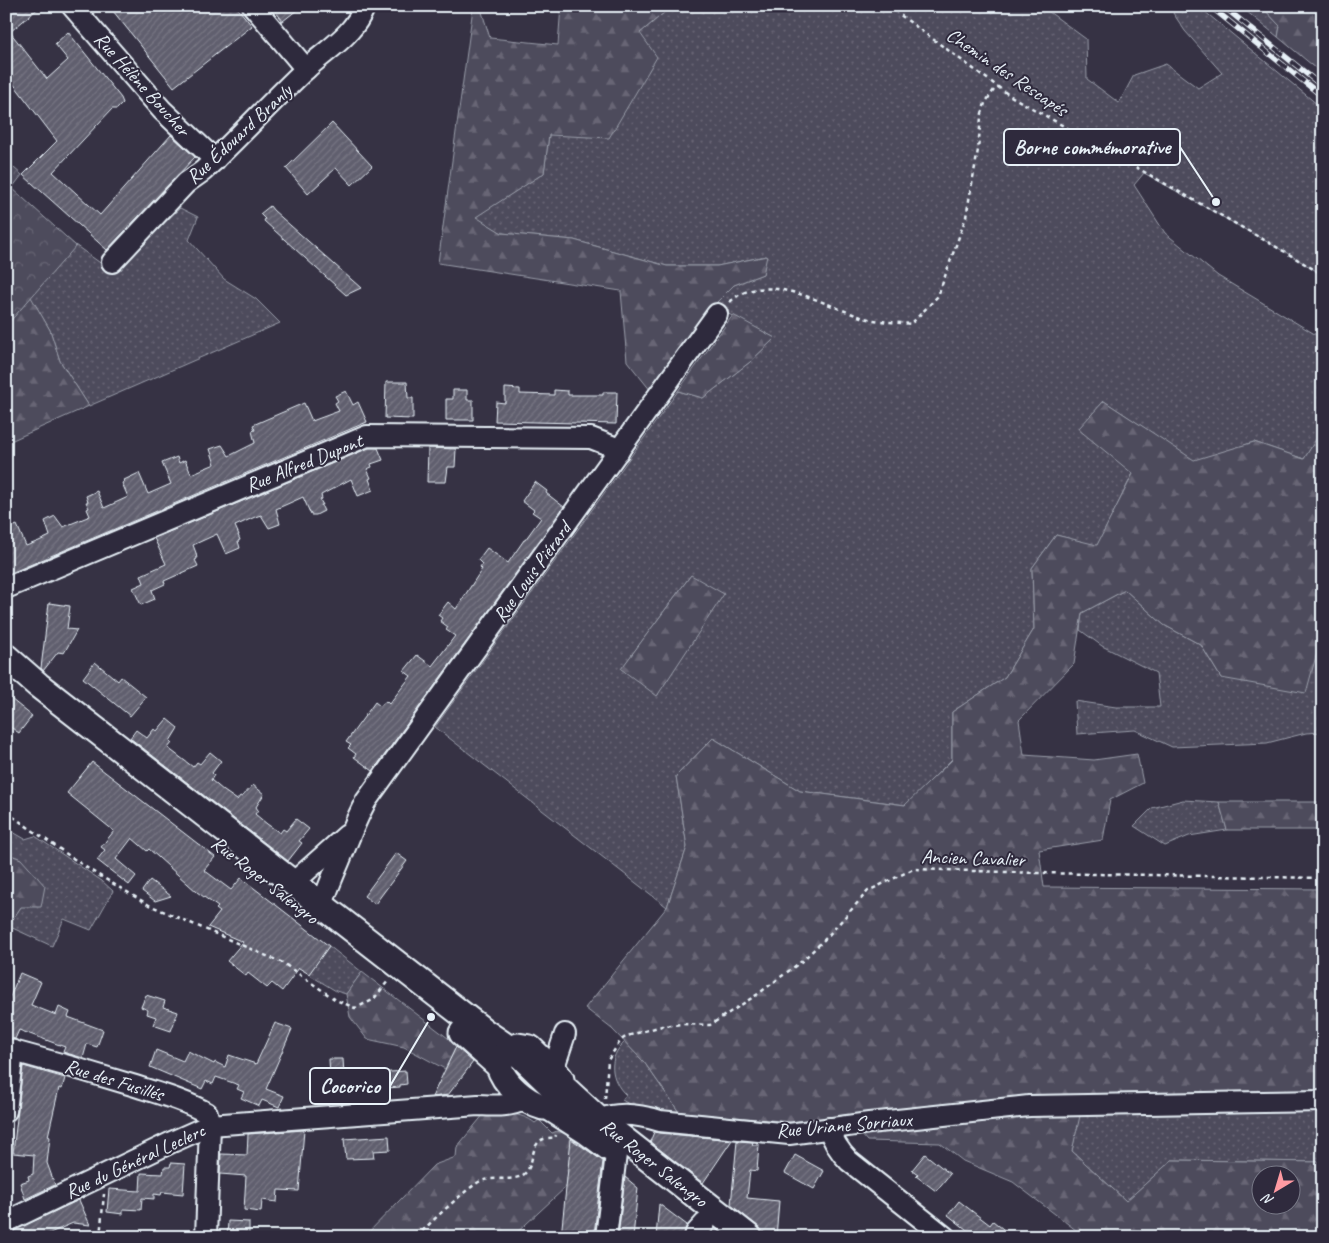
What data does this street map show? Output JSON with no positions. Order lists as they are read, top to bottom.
{
  "streets": {
    "main road": ["Rue Roger Salengro"],
    "street": [
      "Rue Hélène Boucher",
      "Rue Édouard Branly",
      "Rue Alfred Dupont",
      "Rue Louis Piérard",
      "Rue des Fusillés",
      "Rue Uriane Sorriaux",
      "Rue du Général Leclerc"
    ],
    "path": ["Chemin des Rescapés", "Ancien Cavalier"]
  },
  "crossings": [
    ["Rue Hélène Boucher", "Rue Édouard Branly"],
    ["Rue Alfred Dupont", "Rue Louis Piérard"],
    ["Rue Louis Piérard", "Rue Roger Salengro"],
    ["Ancien Cavalier", "Rue Roger Salengro"],
    ["Ancien Cavalier", "Rue Uriane Sorriaux"],
    ["Rue Roger Salengro", "Rue Uriane Sorriaux"],
    ["Rue Roger Salengro", "Rue du Général Leclerc"],
    ["Rue des Fusillés", "Rue du Général Leclerc"]
  ],
  "places": ["Borne commémorative", "Cocorico"],
  "north": "bottom left"
}
